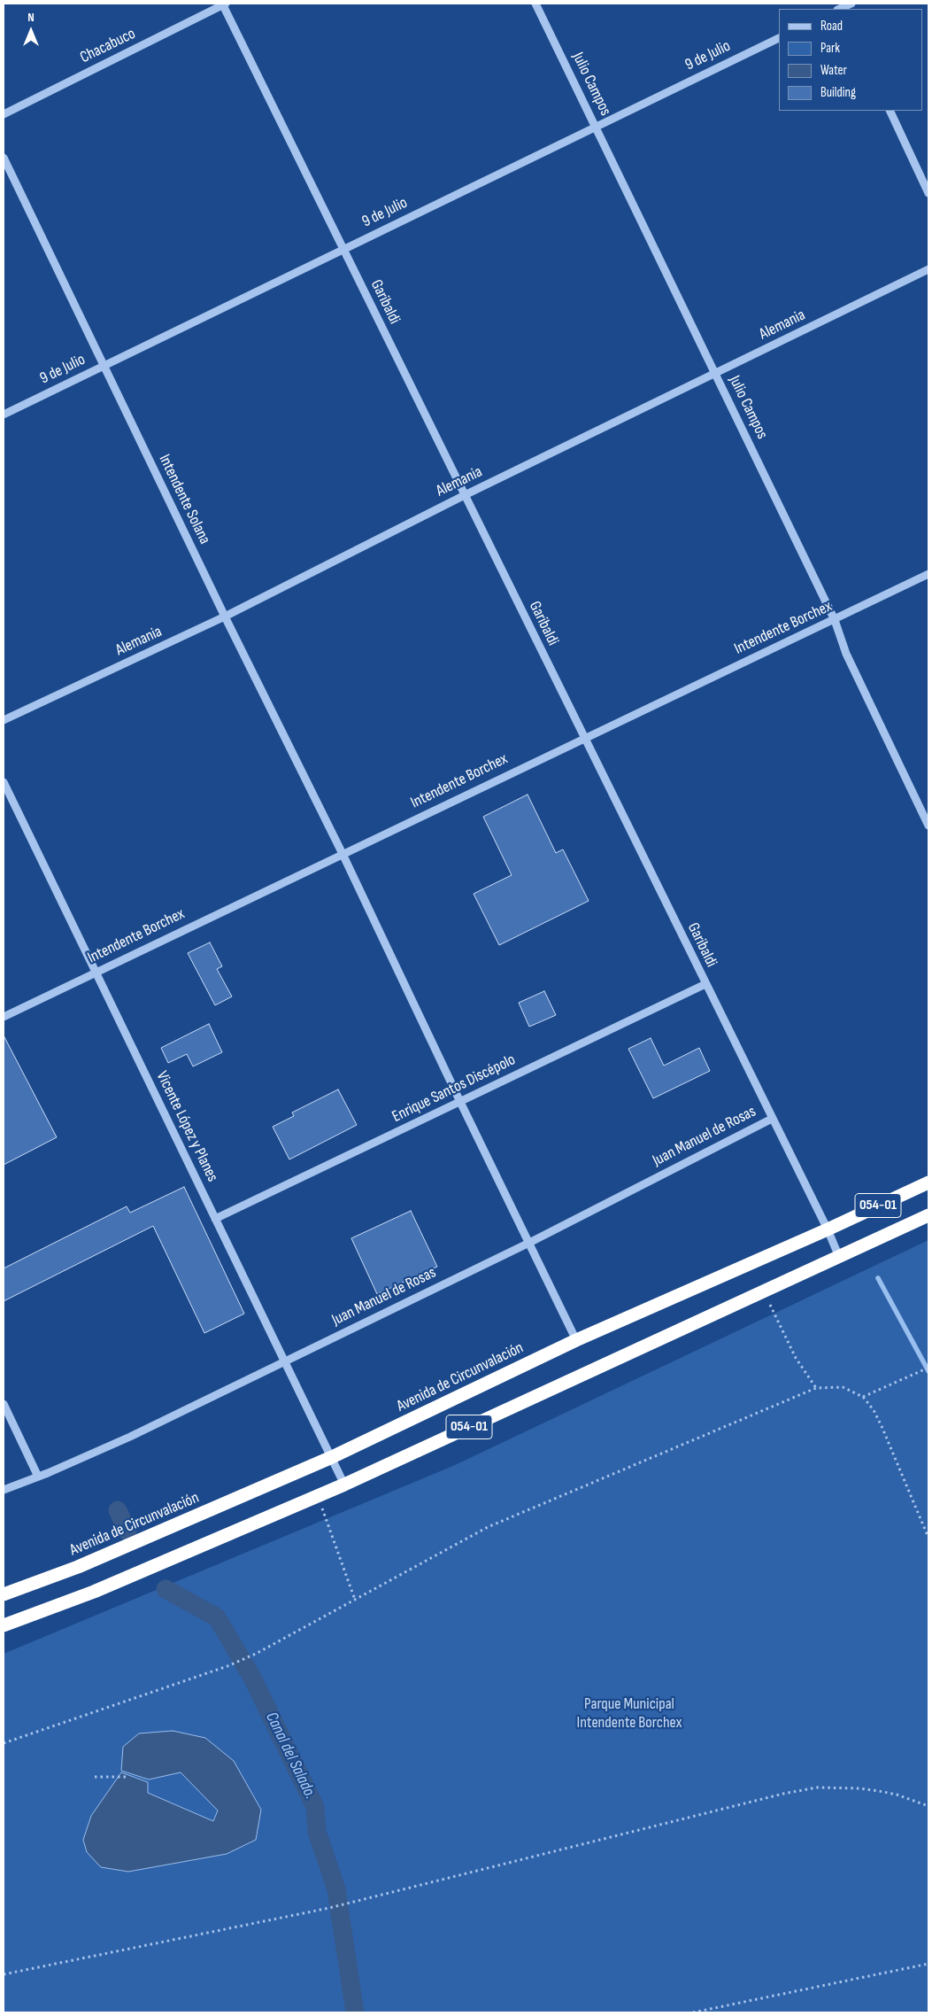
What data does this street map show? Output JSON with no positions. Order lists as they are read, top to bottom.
{
  "streets": {
    "highway": ["054-01", "Avenida de Circunvalación"],
    "street": [
      "Chacabuco",
      "9 de Julio",
      "Julio Campos",
      "Garibaldi",
      "Alemania",
      "Intendente Solana",
      "Intendente Borchex",
      "Enrique Santos Discépolo",
      "Vicente López y Planes",
      "Juan Manuel de Rosas"
    ]
  },
  "crossings": [
    ["Chacabuco", "Garibaldi"],
    ["9 de Julio", "Julio Campos"],
    ["9 de Julio", "Garibaldi"],
    ["9 de Julio", "Intendente Solana"],
    ["Julio Campos", "Alemania"],
    ["Julio Campos", "Intendente Borchex"],
    ["Garibaldi", "Alemania"],
    ["Garibaldi", "Intendente Borchex"],
    ["Garibaldi", "Enrique Santos Discépolo"],
    ["Garibaldi", "Juan Manuel de Rosas"],
    ["Garibaldi", "054-01"],
    ["Garibaldi", "Avenida de Circunvalación"],
    ["Alemania", "Intendente Solana"],
    ["Intendente Solana", "Intendente Borchex"],
    ["Intendente Solana", "Enrique Santos Discépolo"],
    ["Intendente Solana", "Juan Manuel de Rosas"],
    ["Intendente Solana", "Avenida de Circunvalación"],
    ["Intendente Borchex", "Vicente López y Planes"],
    ["Enrique Santos Discépolo", "Vicente López y Planes"],
    ["Vicente López y Planes", "Juan Manuel de Rosas"],
    ["Vicente López y Planes", "054-01"],
    ["Vicente López y Planes", "Avenida de Circunvalación"]
  ],
  "water": ["Canal del Salado."],
  "parks": ["Parque Municipal Intendente Borchex"],
  "legend": [
    "Road",
    "Park",
    "Water",
    "Building"
  ],
  "north": "top"
}
